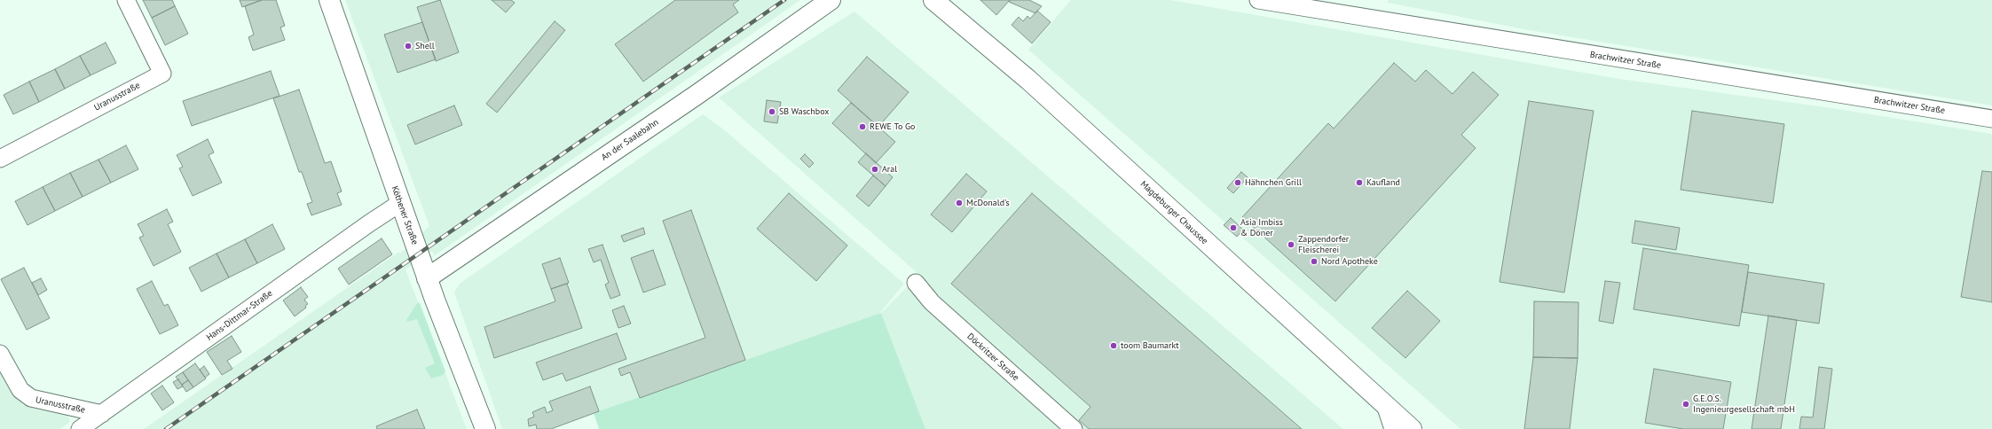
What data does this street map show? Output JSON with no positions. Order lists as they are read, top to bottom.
{
  "streets": {
    "main road": ["An der Saalebahn", "Magdeburger Chaussee", "Köthener Straße"],
    "street": [
      "Brachwitzer Straße",
      "Uranusstraße",
      "Hans-Dittmar-Straße",
      "Döckritzer Straße"
    ]
  },
  "crossings": [
    ["Uranusstraße", "Hans-Dittmar-Straße"],
    ["An der Saalebahn", "Köthener Straße"],
    ["Köthener Straße", "Hans-Dittmar-Straße"]
  ],
  "places": [
    "Shell",
    "SB Waschbox",
    "REWE To Go",
    "Aral",
    "Hähnchen Grill",
    "Kaufland",
    "McDonald's",
    "Asia Imbiss & Döner",
    "Zappendorfer Fleischerei",
    "Nord Apotheke",
    "toom Baumarkt",
    "G.E.O.S. Ingenieurgesellschaft mbH"
  ]
}
